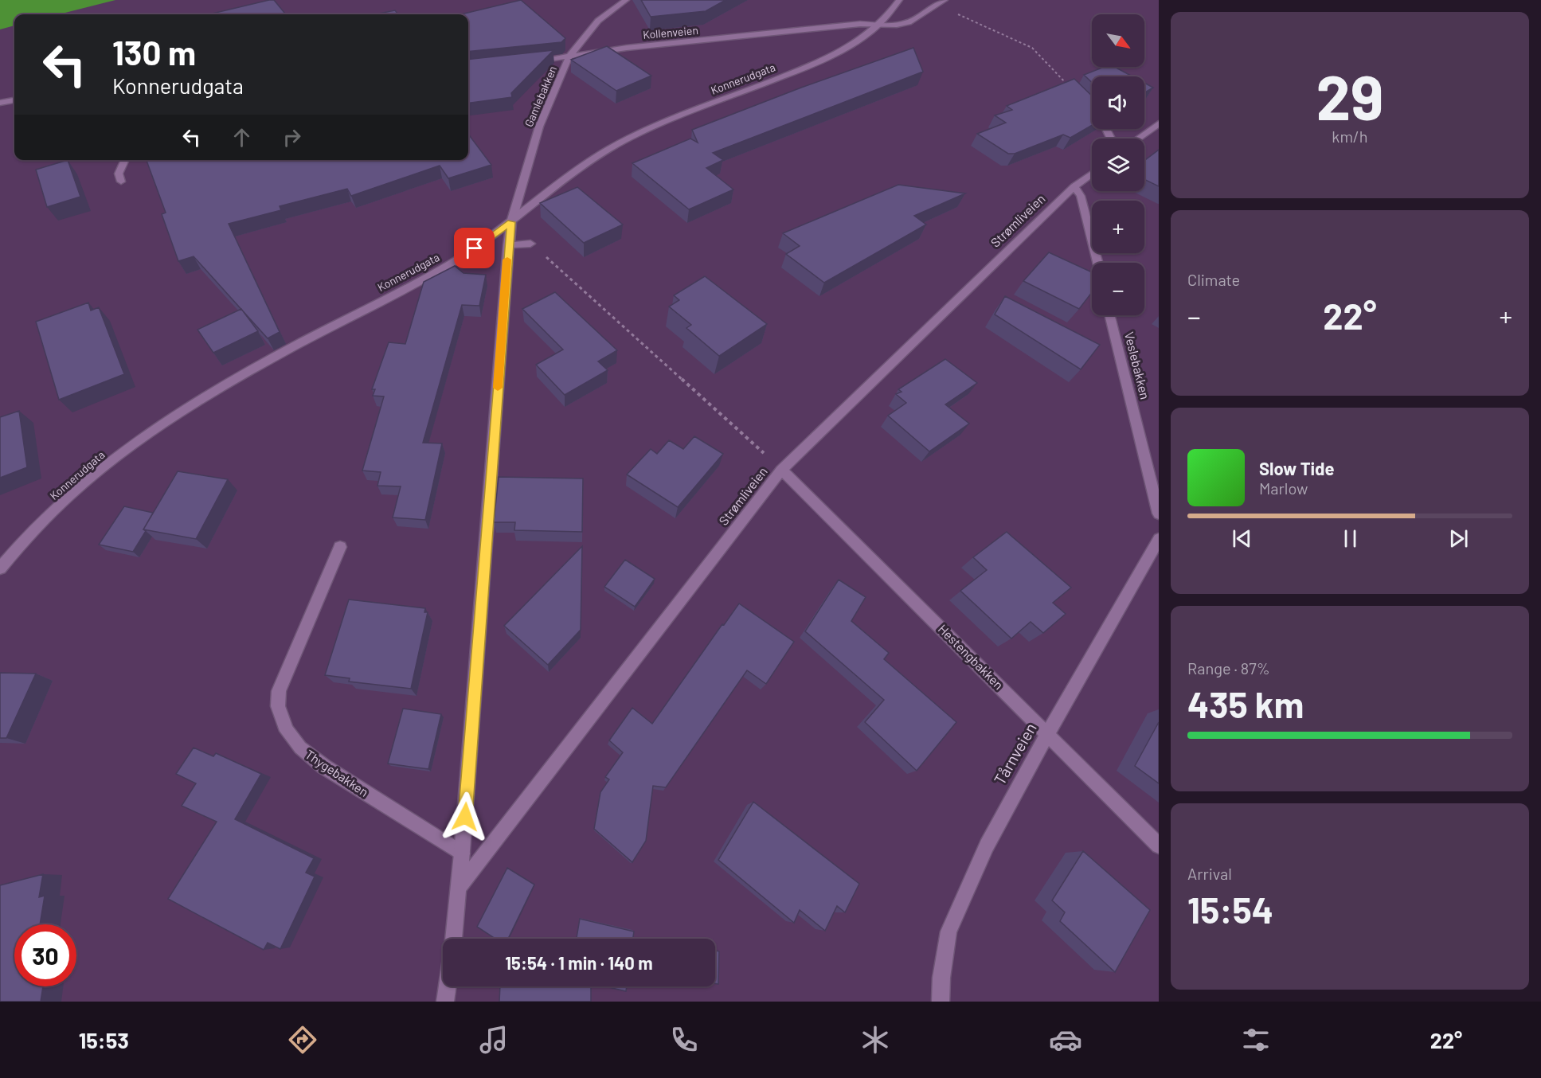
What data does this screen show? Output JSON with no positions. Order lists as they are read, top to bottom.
{
  "streets": {
    "street": [
      "Kollenveien",
      "Konnerudgata",
      "Gamlebakken",
      "Strømliveien",
      "Veslebakken",
      "Hestengbakken",
      "Tårnveien",
      "Thygebakken"
    ]
  },
  "crossings": [
    ["Kollenveien", "Konnerudgata"],
    ["Kollenveien", "Gamlebakken"],
    ["Konnerudgata", "Gamlebakken"],
    ["Strømliveien", "Hestengbakken"],
    ["Hestengbakken", "Tårnveien"]
  ],
  "north": "bottom right",
  "page": {
    "tile": [
      ["29", "km/h"],
      "Climate",
      ["Range · 87%", "435 km"],
      ["Arrival", "15:54"]
    ],
    "map_buttons": ["+", "−"],
    "turn": ["130 m", "Konnerudgata"],
    "heat": ["−", "22°", "+"],
    "song": ["Slow Tide", "Marlow"],
    "limit": "30",
    "trip": "15:54 · 1 min · 140 m",
    "tabs": ["15:53", "22°"]
  }
}
